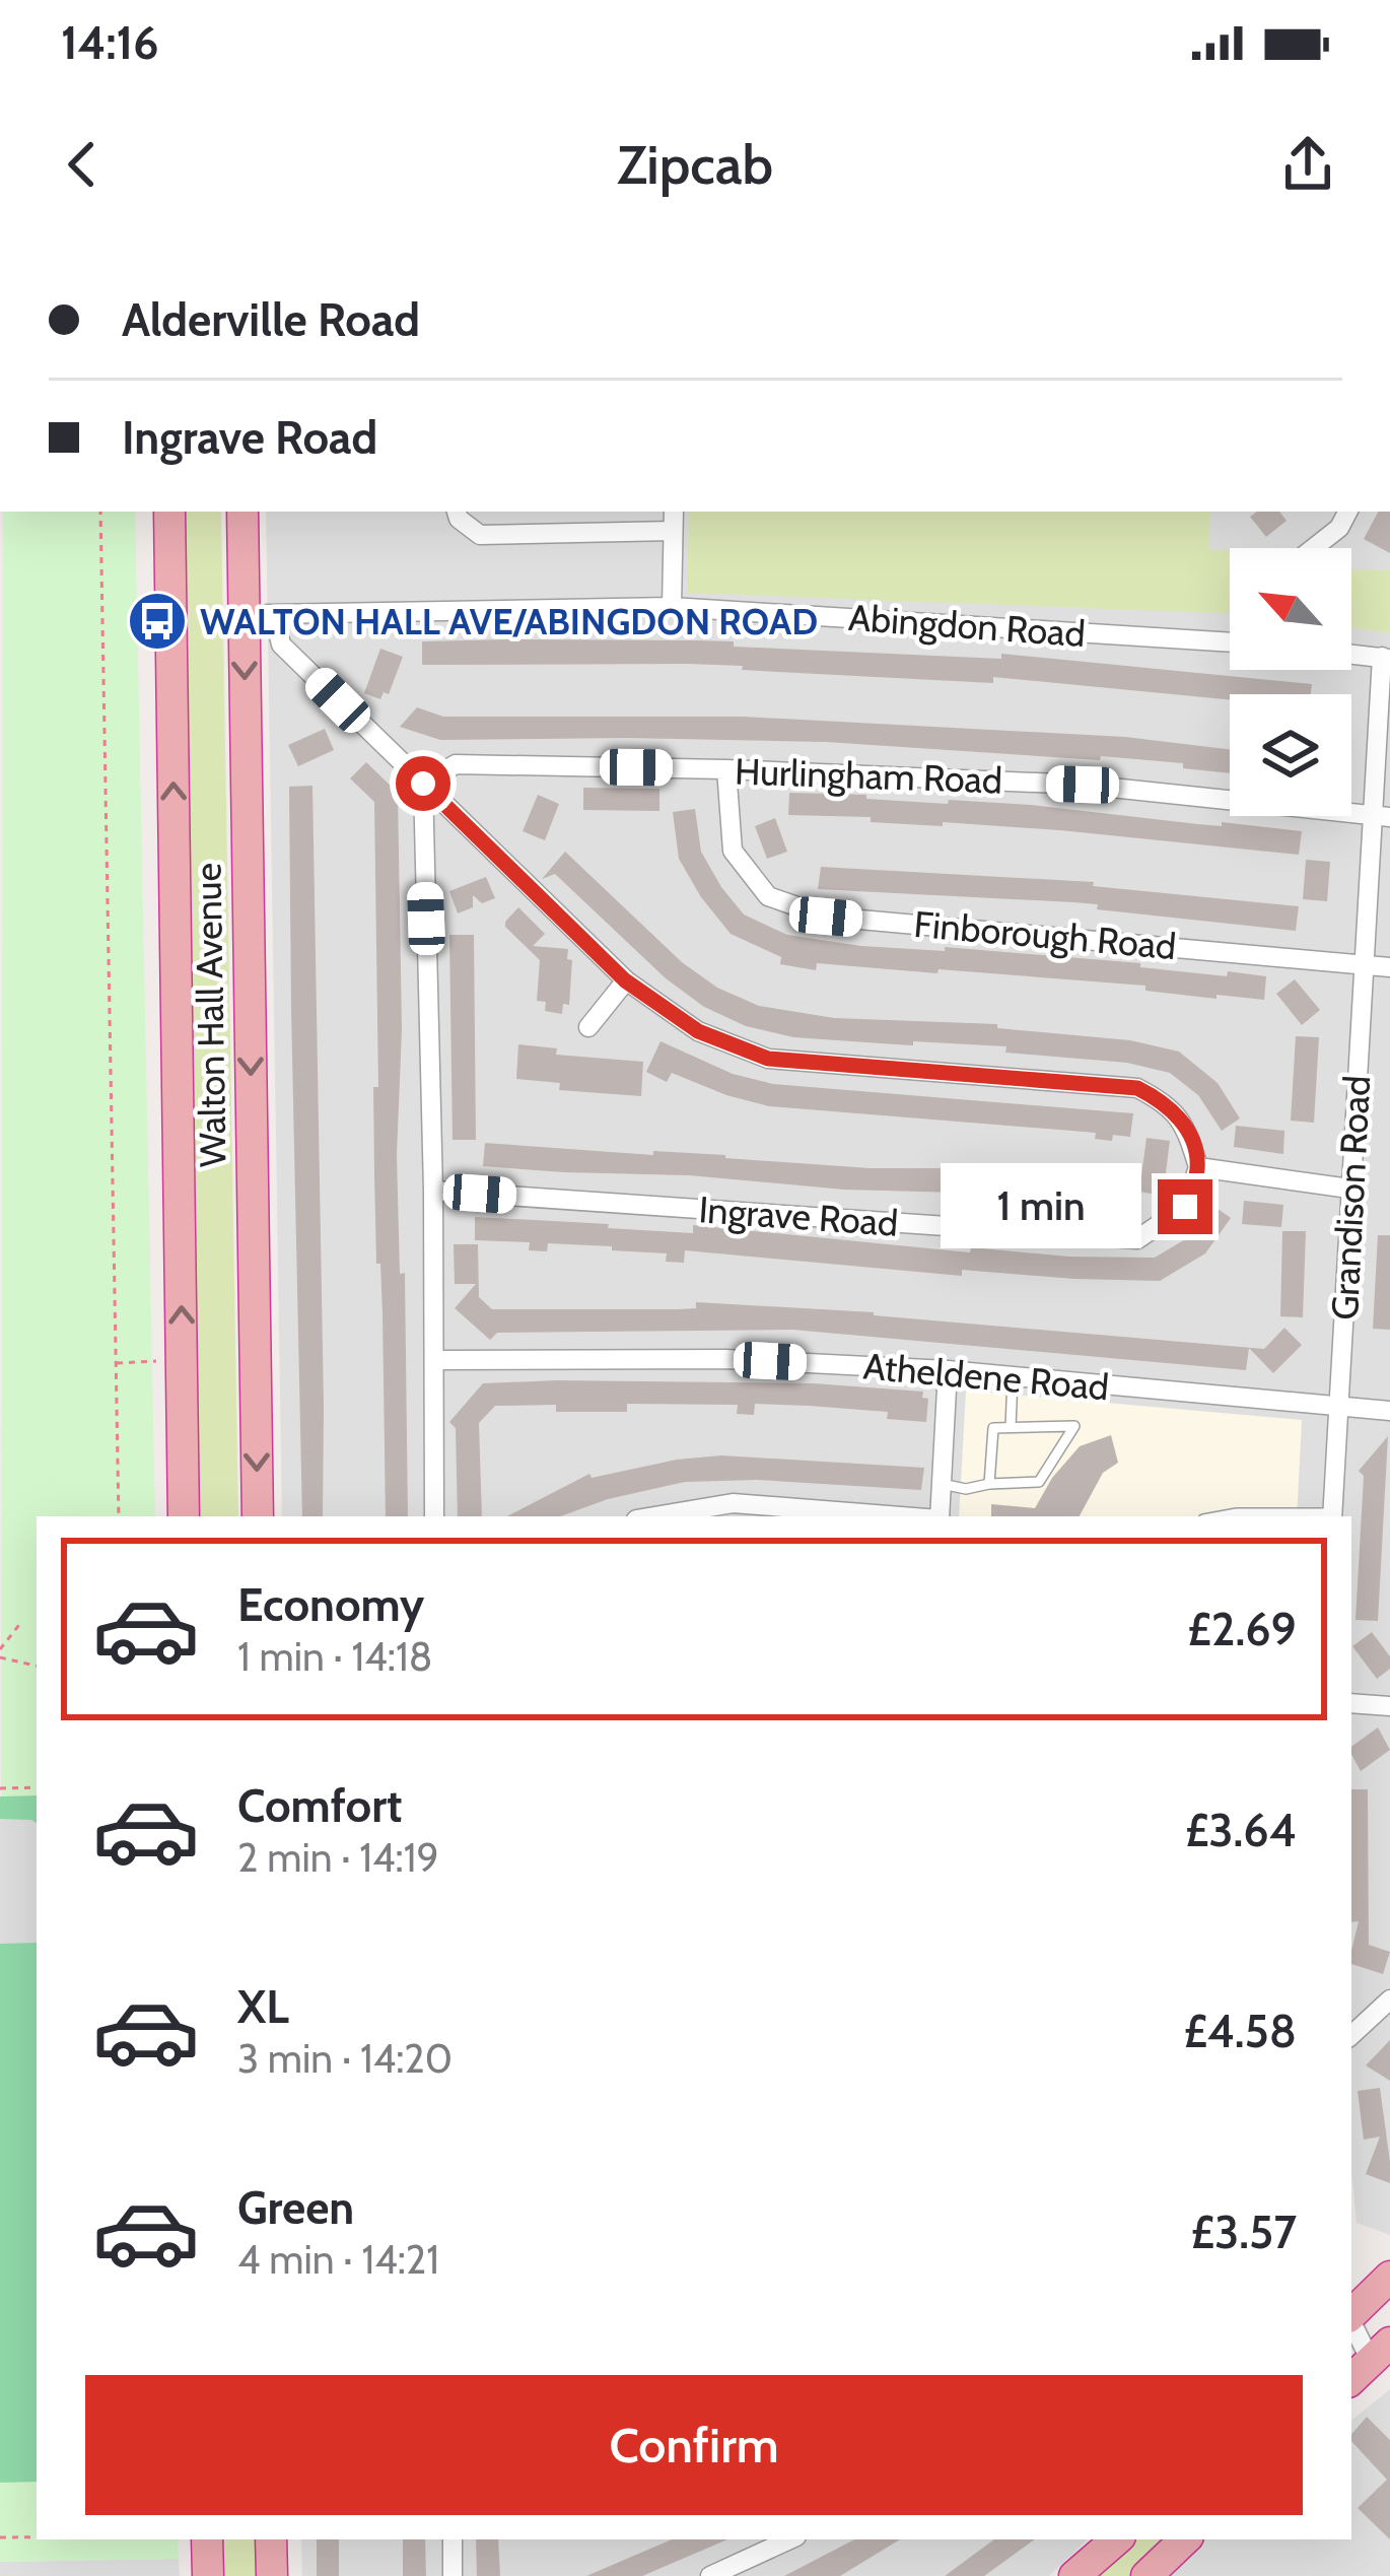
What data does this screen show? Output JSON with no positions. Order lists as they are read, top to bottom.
{
  "streets": {
    "highway": ["Walton Hall Avenue"],
    "street": [
      "Abingdon Road",
      "Hurlingham Road",
      "Finborough Road",
      "Grandison Road",
      "Ingrave Road",
      "Atheldene Road"
    ]
  },
  "crossings": [
    ["Abingdon Road", "Walton Hall Avenue"],
    ["Hurlingham Road", "Finborough Road"],
    ["Hurlingham Road", "Grandison Road"],
    ["Finborough Road", "Grandison Road"],
    ["Grandison Road", "Atheldene Road"]
  ],
  "places": {
    "bus stop": ["WALTON HALL AVE/ABINGDON ROAD"]
  },
  "north": "top left",
  "page": {
    "status": "14:16",
    "header": "Zipcab",
    "banner": ["Alderville Road", "Ingrave Road"],
    "bubble": "1 min",
    "list": [
      {
        "name": "Economy",
        "note": "1 min · 14:18",
        "value": "£2.69"
      },
      {
        "name": "Comfort",
        "note": "2 min · 14:19",
        "value": "£3.64"
      },
      {
        "name": "XL",
        "note": "3 min · 14:20",
        "value": "£4.58"
      },
      {
        "name": "Green",
        "note": "4 min · 14:21",
        "value": "£3.57"
      }
    ],
    "buttons": "Confirm"
  }
}
